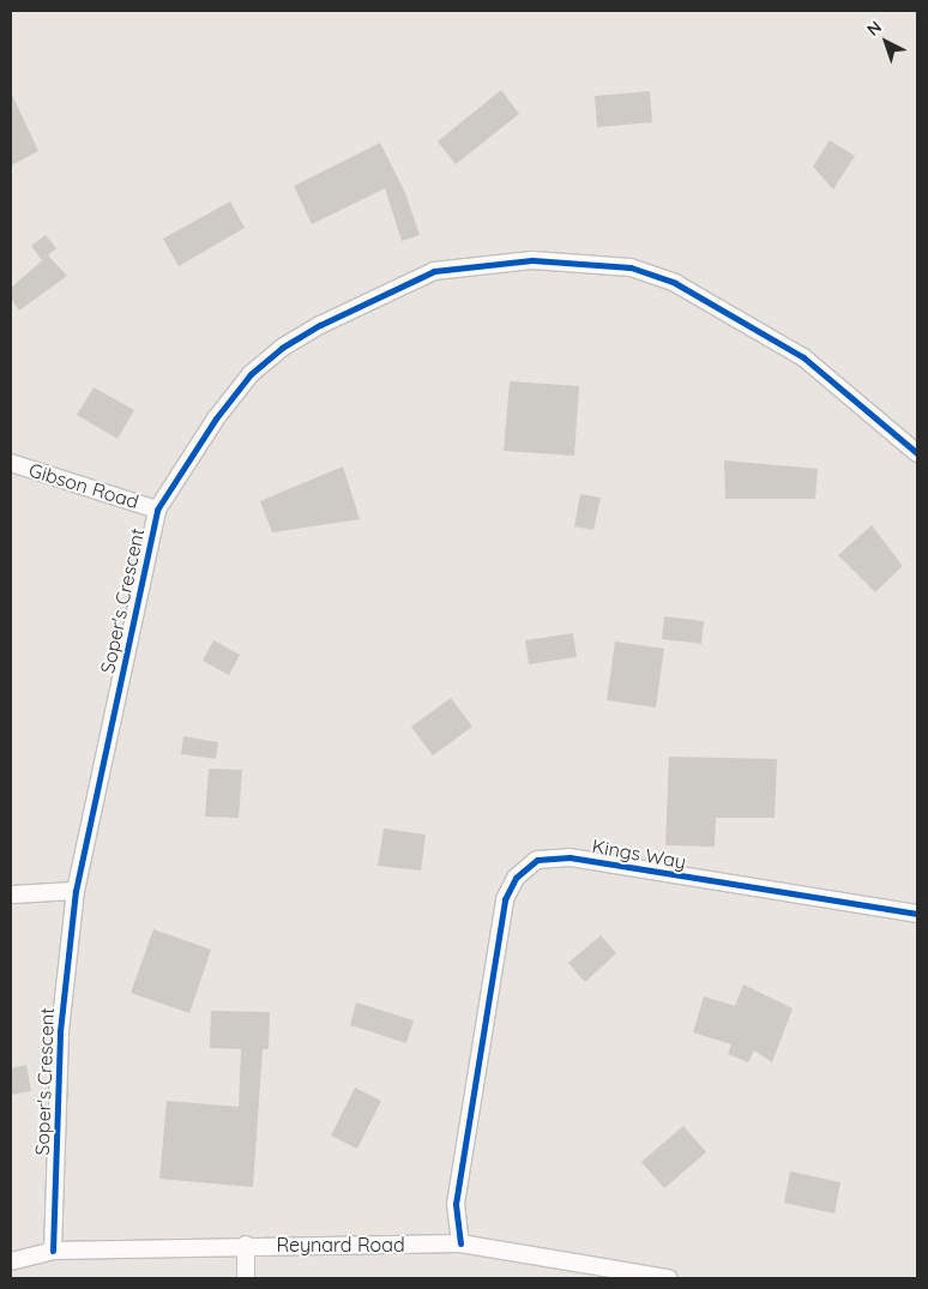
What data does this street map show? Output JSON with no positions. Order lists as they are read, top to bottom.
{
  "streets": {
    "street": [
      "Gibson Road",
      "Soper's Crescent",
      "Kings Way",
      "Reynard Road"
    ]
  },
  "crossings": [
    ["Gibson Road", "Soper's Crescent"],
    ["Soper's Crescent", "Reynard Road"],
    ["Kings Way", "Reynard Road"]
  ],
  "north": "top left"
}
